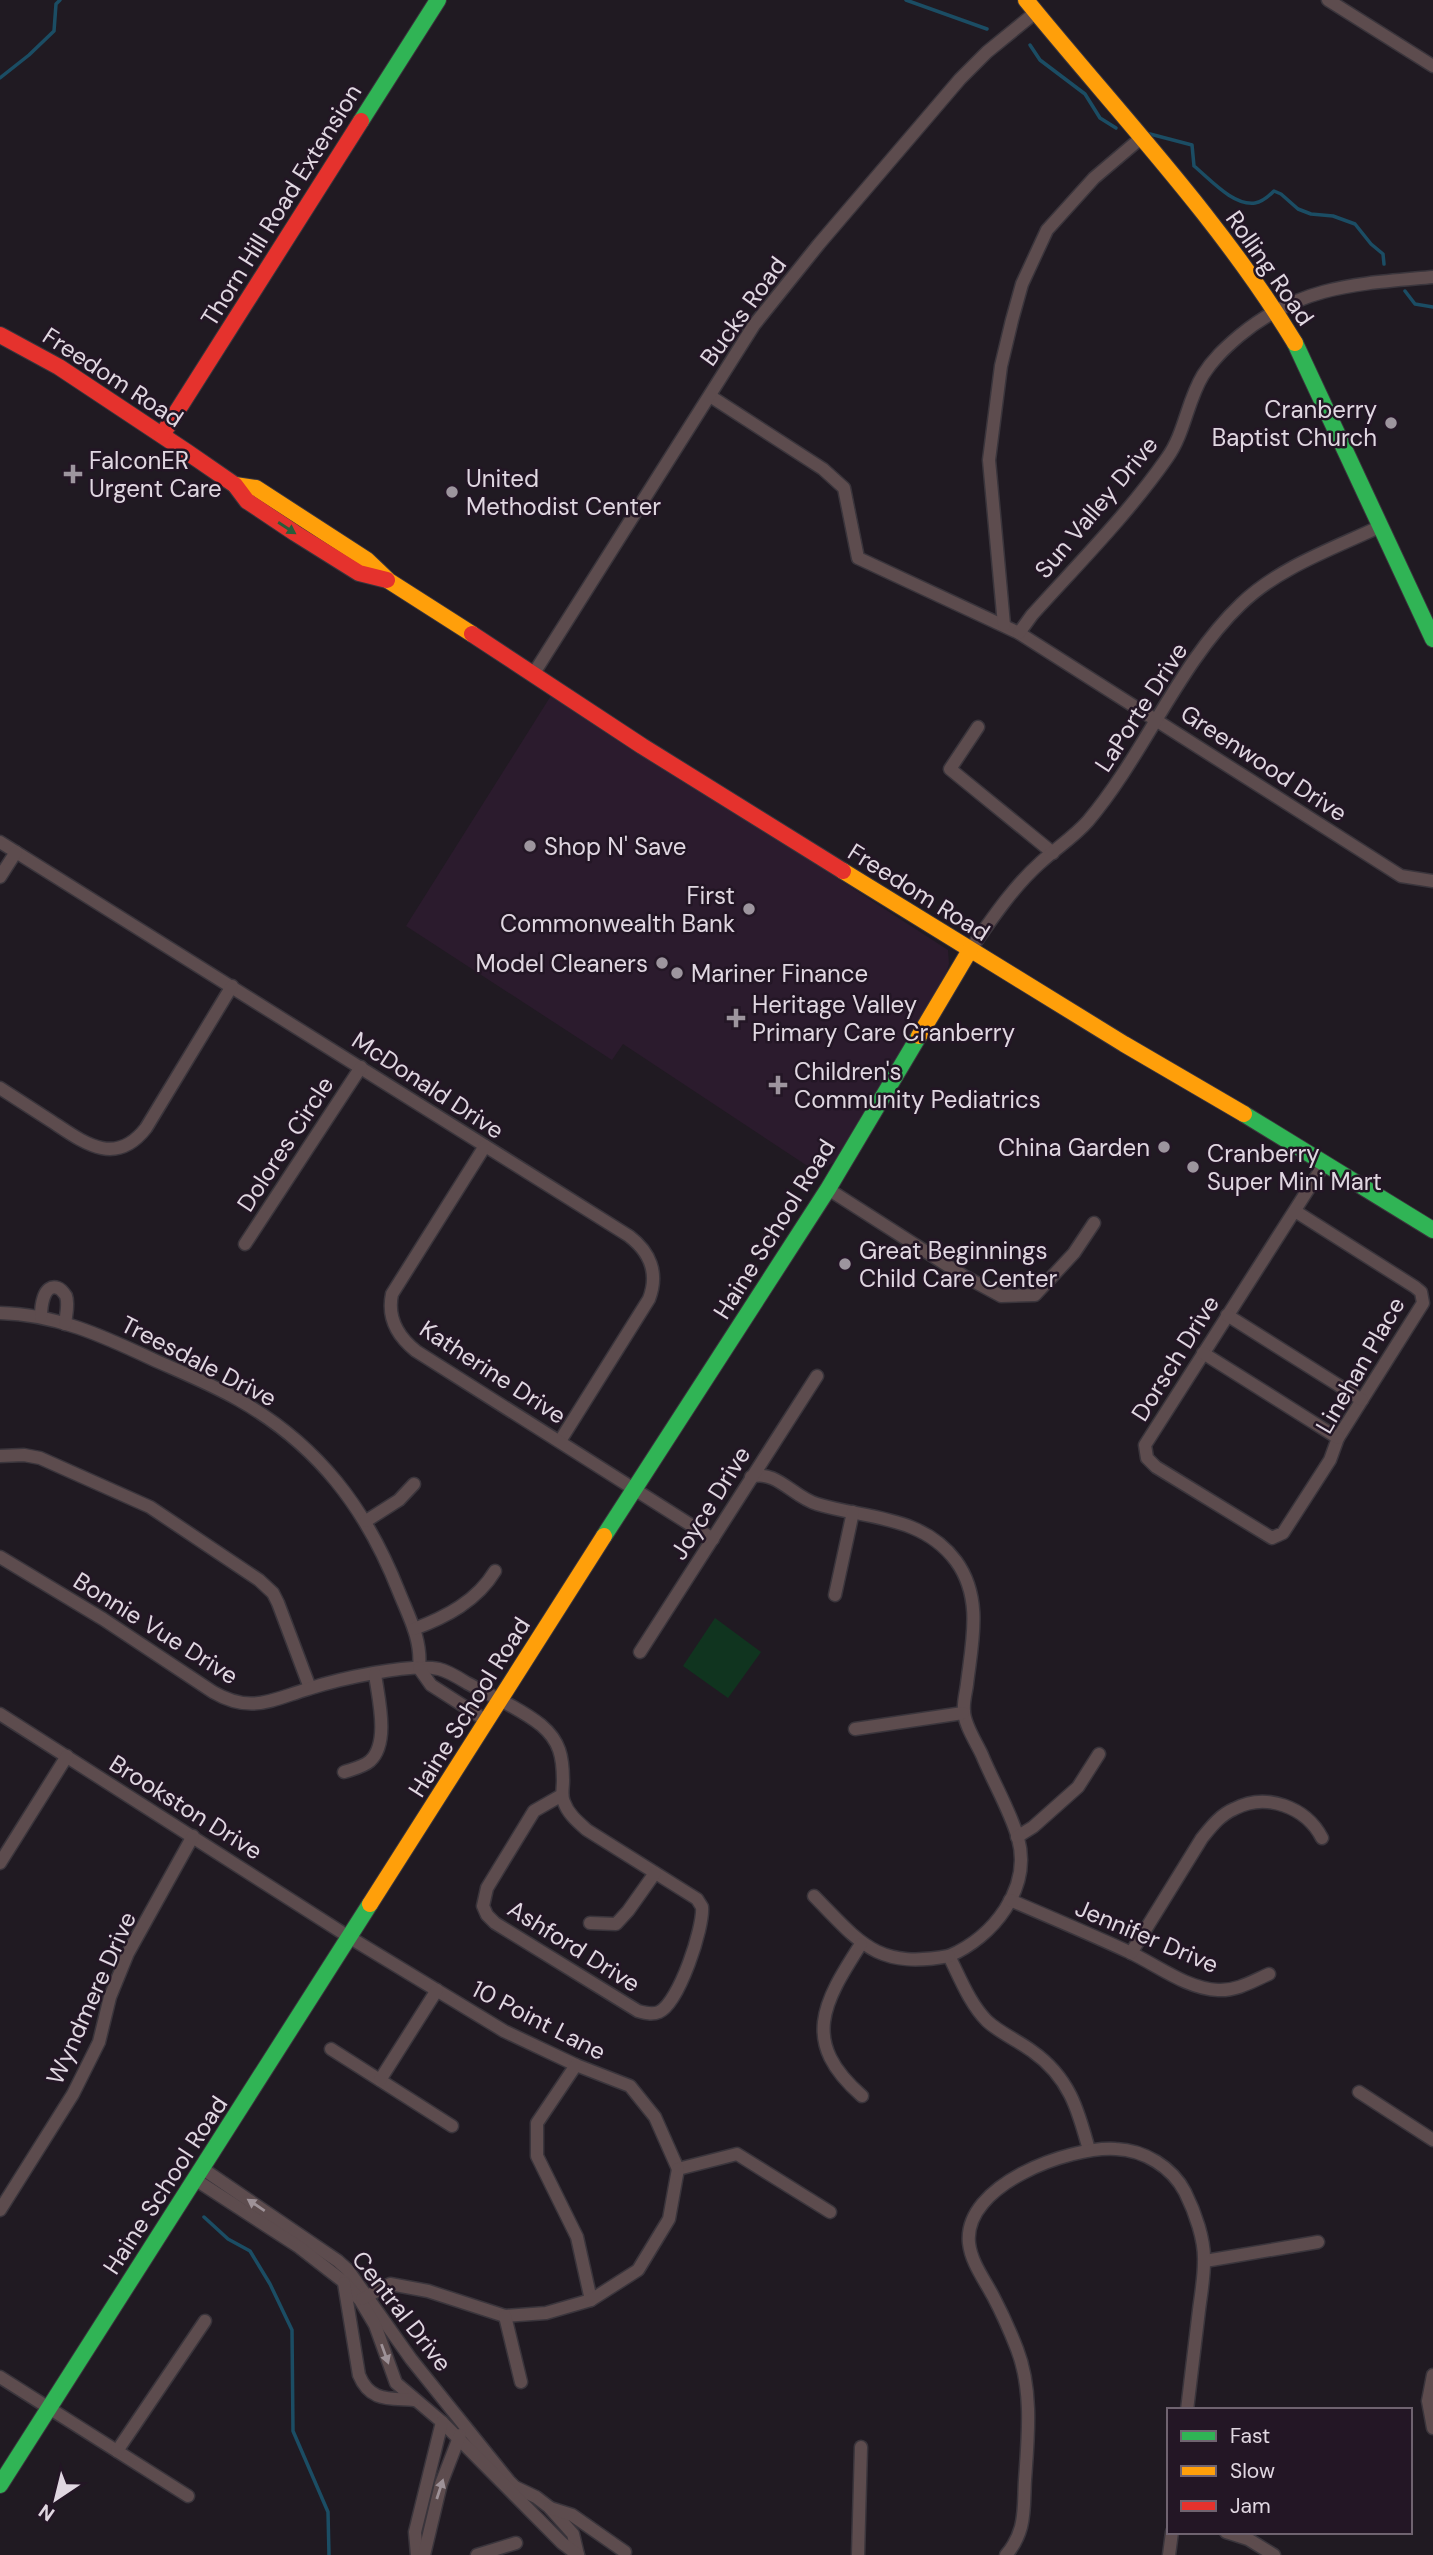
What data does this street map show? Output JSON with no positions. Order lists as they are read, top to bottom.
{
  "streets": {
    "street": [
      "Thorn Hill Road Extension",
      "Rolling Road",
      "Bucks Road",
      "Freedom Road",
      "Sun Valley Drive",
      "LaPorte Drive",
      "Greenwood Drive",
      "McDonald Drive",
      "Dolores Circle",
      "Haine School Road",
      "Dorsch Drive",
      "Treesdale Drive",
      "Linehan Place",
      "Katherine Drive",
      "Joyce Drive",
      "Bonnie Vue Drive",
      "Brookston Drive",
      "Jennifer Drive",
      "Ashford Drive",
      "Wyndmere Drive",
      "10 Point Lane",
      "Central Drive"
    ]
  },
  "crossings": [
    ["Thorn Hill Road Extension", "Freedom Road"],
    ["Rolling Road", "Bucks Road"],
    ["Rolling Road", "Sun Valley Drive"],
    ["Rolling Road", "LaPorte Drive"],
    ["Bucks Road", "Freedom Road"],
    ["Bucks Road", "Greenwood Drive"],
    ["Freedom Road", "LaPorte Drive"],
    ["Freedom Road", "Haine School Road"],
    ["Freedom Road", "Dorsch Drive"],
    ["Sun Valley Drive", "Greenwood Drive"],
    ["LaPorte Drive", "Greenwood Drive"],
    ["LaPorte Drive", "Haine School Road"],
    ["McDonald Drive", "Dolores Circle"],
    ["McDonald Drive", "Katherine Drive"],
    ["Haine School Road", "Katherine Drive"],
    ["Haine School Road", "Bonnie Vue Drive"],
    ["Haine School Road", "Brookston Drive"],
    ["Haine School Road", "10 Point Lane"],
    ["Haine School Road", "Central Drive"],
    ["Dorsch Drive", "Linehan Place"],
    ["Treesdale Drive", "Bonnie Vue Drive"],
    ["Katherine Drive", "Joyce Drive"],
    ["Brookston Drive", "Wyndmere Drive"],
    ["Brookston Drive", "10 Point Lane"]
  ],
  "places": {
    "other": [
      "Cranberry Baptist Church",
      "United Methodist Center",
      "Shop N' Save",
      "First Commonwealth Bank",
      "Model Cleaners",
      "Mariner Finance",
      "China Garden",
      "Cranberry Super Mini Mart",
      "Great Beginnings Child Care Center"
    ],
    "health": ["FalconER Urgent Care", "Heritage Valley Primary Care Cranberry", "Children's Community Pediatrics"]
  },
  "legend": ["Fast", "Slow", "Jam"],
  "north": "bottom left"
}
